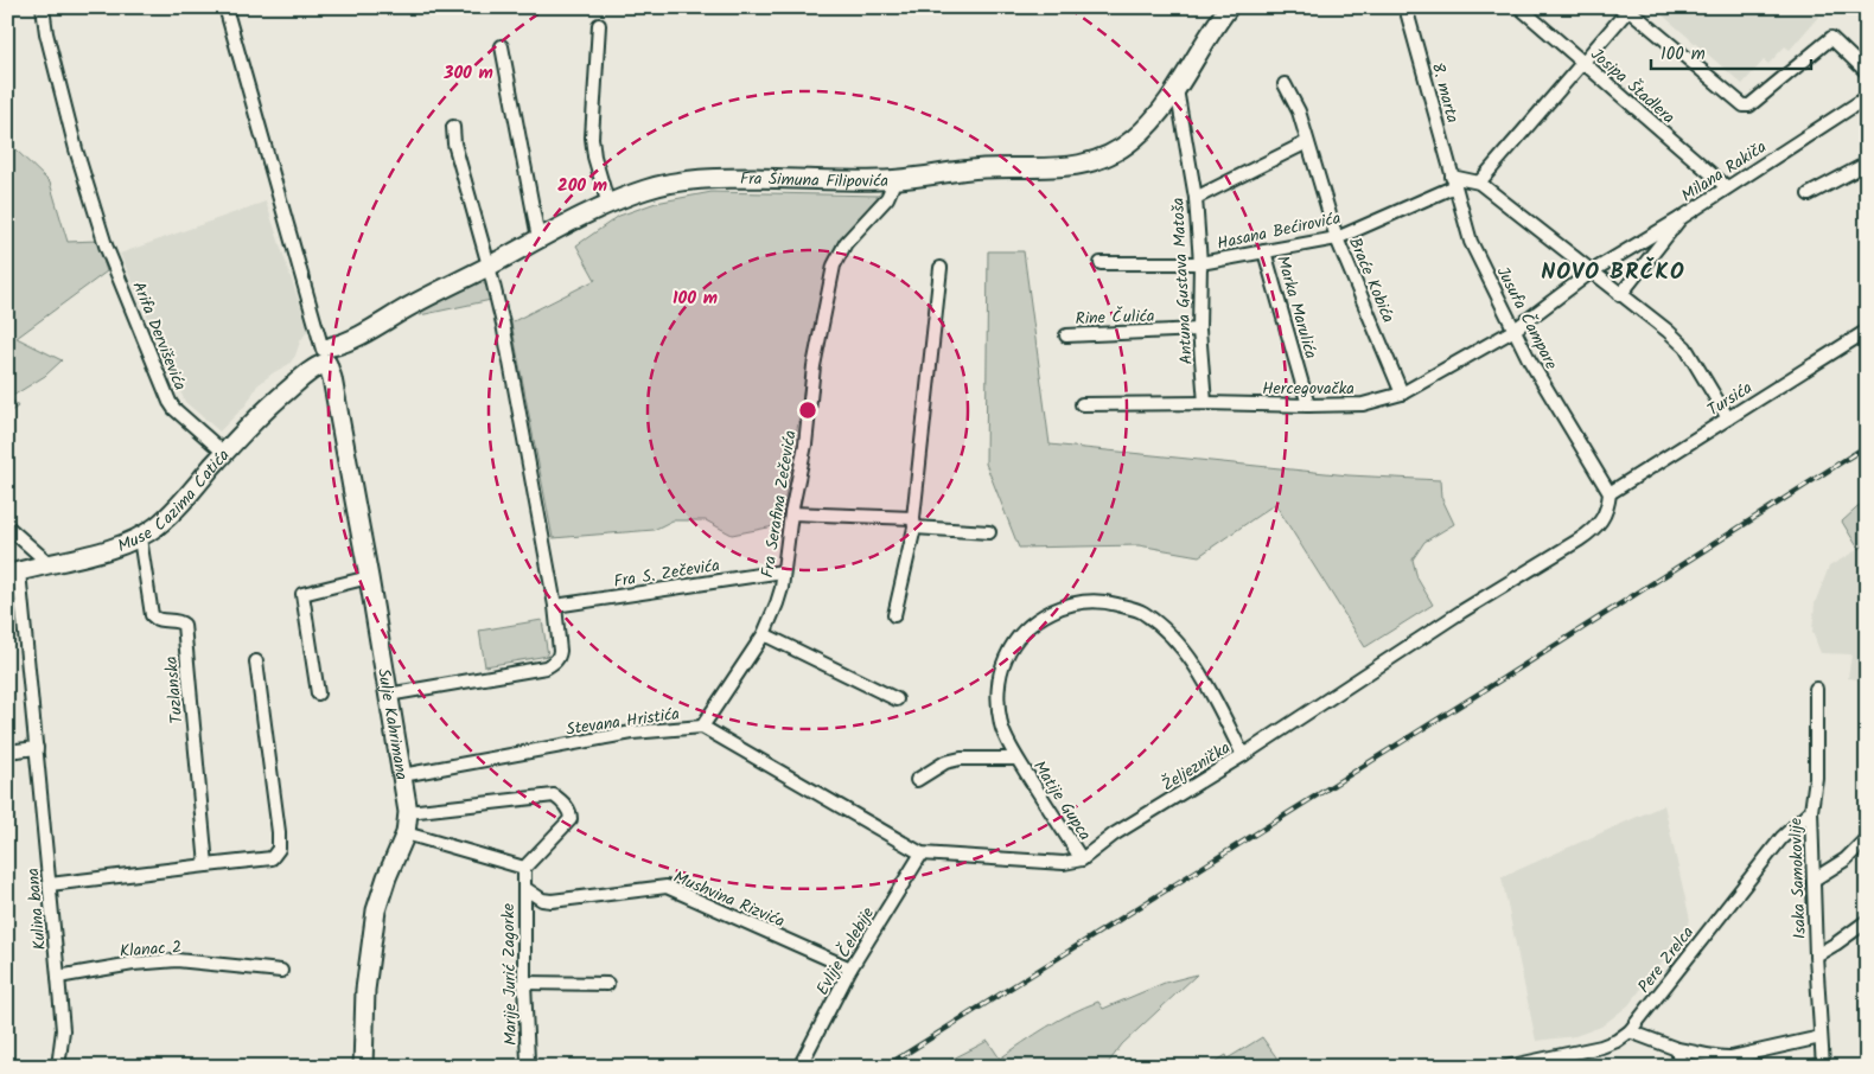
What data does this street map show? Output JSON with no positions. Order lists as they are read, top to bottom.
{
  "streets": {
    "main road": ["Fra Šimuna Filipovića", "Muse Ćazima Ćatića", "Sulje Kahrimana"],
    "street": [
      "Josipa Štadlera",
      "8. marta",
      "Milana Rakiča",
      "Hasana Bećirovića",
      "Braće Kobića",
      "Antuna Gustava Matoša",
      "Marka Marulića",
      "Rine Čulića",
      "Jusufa Čampare",
      "Arifa Derviševića",
      "Hercegovačka",
      "Tursića",
      "Fra Serafina Zečevića",
      "Fra S. Zečevića",
      "Tuzlanska",
      "Stevana Hristića",
      "Željeznička",
      "Matije Gupca",
      "Isaka Samokovlije",
      "Mushvina Rizvića",
      "Kulina bana",
      "Klanac 2",
      "Evlije Čelebije",
      "Pere Zrelca",
      "Marije Jurić Zagorke"
    ]
  },
  "crossings": [
    ["Josipa Štadlera", "Milana Rakiča"],
    ["8. marta", "Hasana Bećirovića"],
    ["8. marta", "Jusufa Čampare"],
    ["Milana Rakiča", "Hercegovačka"],
    ["Fra Šimuna Filipovića", "Antuna Gustava Matoša"],
    ["Fra Šimuna Filipovića", "Muse Ćazima Ćatića"],
    ["Fra Šimuna Filipovića", "Fra Serafina Zečevića"],
    ["Fra Šimuna Filipovića", "Sulje Kahrimana"],
    ["Hasana Bećirovića", "Braće Kobića"],
    ["Hasana Bećirovića", "Antuna Gustava Matoša"],
    ["Hasana Bećirovića", "Marka Marulića"],
    ["Hasana Bećirovića", "Jusufa Čampare"],
    ["Braće Kobića", "Hercegovačka"],
    ["Antuna Gustava Matoša", "Rine Čulića"],
    ["Antuna Gustava Matoša", "Hercegovačka"],
    ["Marka Marulića", "Hercegovačka"],
    ["Jusufa Čampare", "Hercegovačka"],
    ["Jusufa Čampare", "Tursića"],
    ["Jusufa Čampare", "Željeznička"],
    ["Arifa Derviševića", "Muse Ćazima Ćatića"],
    ["Tursića", "Željeznička"],
    ["Muse Ćazima Ćatića", "Tuzlanska"],
    ["Muse Ćazima Ćatića", "Sulje Kahrimana"],
    ["Muse Ćazima Ćatića", "Kulina bana"],
    ["Fra Serafina Zečevića", "Fra S. Zečevića"],
    ["Fra Serafina Zečevića", "Stevana Hristića"],
    ["Stevana Hristića", "Sulje Kahrimana"],
    ["Stevana Hristića", "Evlije Čelebije"],
    ["Željeznička", "Matije Gupca"],
    ["Isaka Samokovlije", "Pere Zrelca"],
    ["Mushvina Rizvića", "Evlije Čelebije"],
    ["Mushvina Rizvića", "Marije Jurić Zagorke"],
    ["Kulina bana", "Klanac 2"]
  ],
  "districts": ["NOVO BRČKO"],
  "scale_bar": "100 m",
  "rings": ["300 m", "200 m", "100 m"]
}
